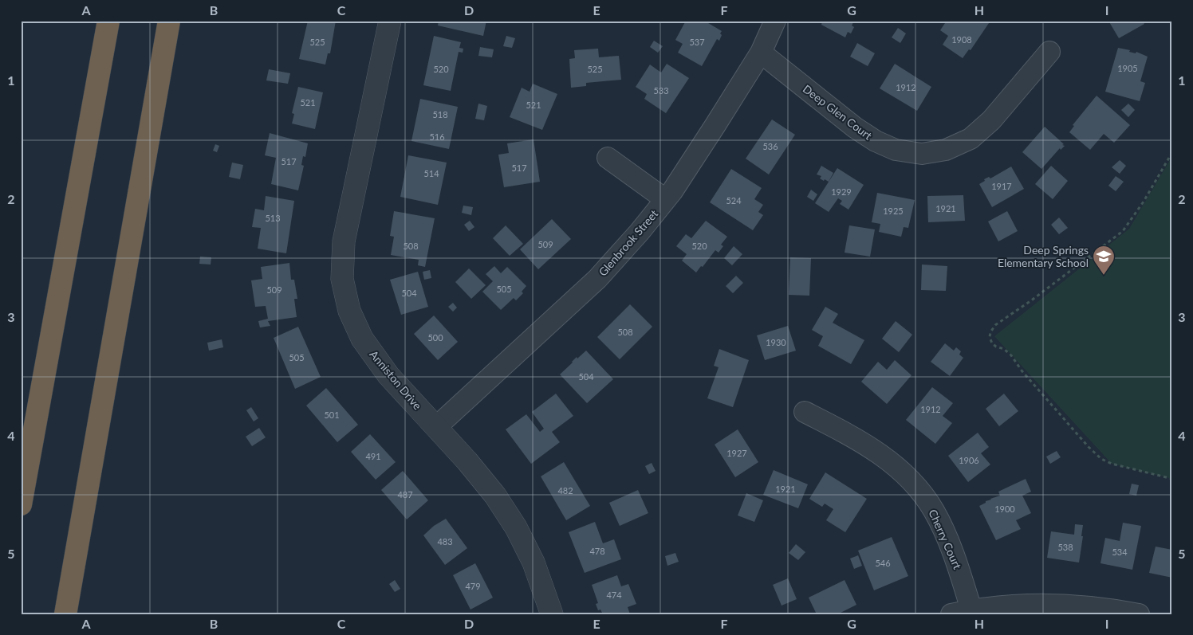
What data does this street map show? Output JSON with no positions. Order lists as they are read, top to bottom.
{
  "streets": {
    "street": [
      "Deep Glen Court",
      "Glenbrook Street",
      "Anniston Drive",
      "Cherry Court"
    ]
  },
  "crossings": [
    ["Deep Glen Court", "Glenbrook Street"],
    ["Glenbrook Street", "Anniston Drive"]
  ],
  "places": {
    "school or university": ["Deep Springs Elementary School"]
  },
  "house_numbers": [
    "1908",
    "525",
    "537",
    "1905",
    "520",
    "525",
    "1912",
    "533",
    "521",
    "521",
    "518",
    "516",
    "536",
    "517",
    "517",
    "514",
    "1917",
    "1929",
    "524",
    "1921",
    "1925",
    "513",
    "509",
    "508",
    "520",
    "505",
    "509",
    "504",
    "508",
    "500",
    "1930",
    "505",
    "504",
    "1912",
    "501",
    "1927",
    "491",
    "1906",
    "1921",
    "482",
    "487",
    "1900",
    "483",
    "538",
    "478",
    "534",
    "546",
    "479",
    "474"
  ],
  "grid": {
    "columns": [
      "A",
      "B",
      "C",
      "D",
      "E",
      "F",
      "G",
      "H",
      "I"
    ],
    "rows": [
      "1",
      "2",
      "3",
      "4",
      "5"
    ]
  }
}
